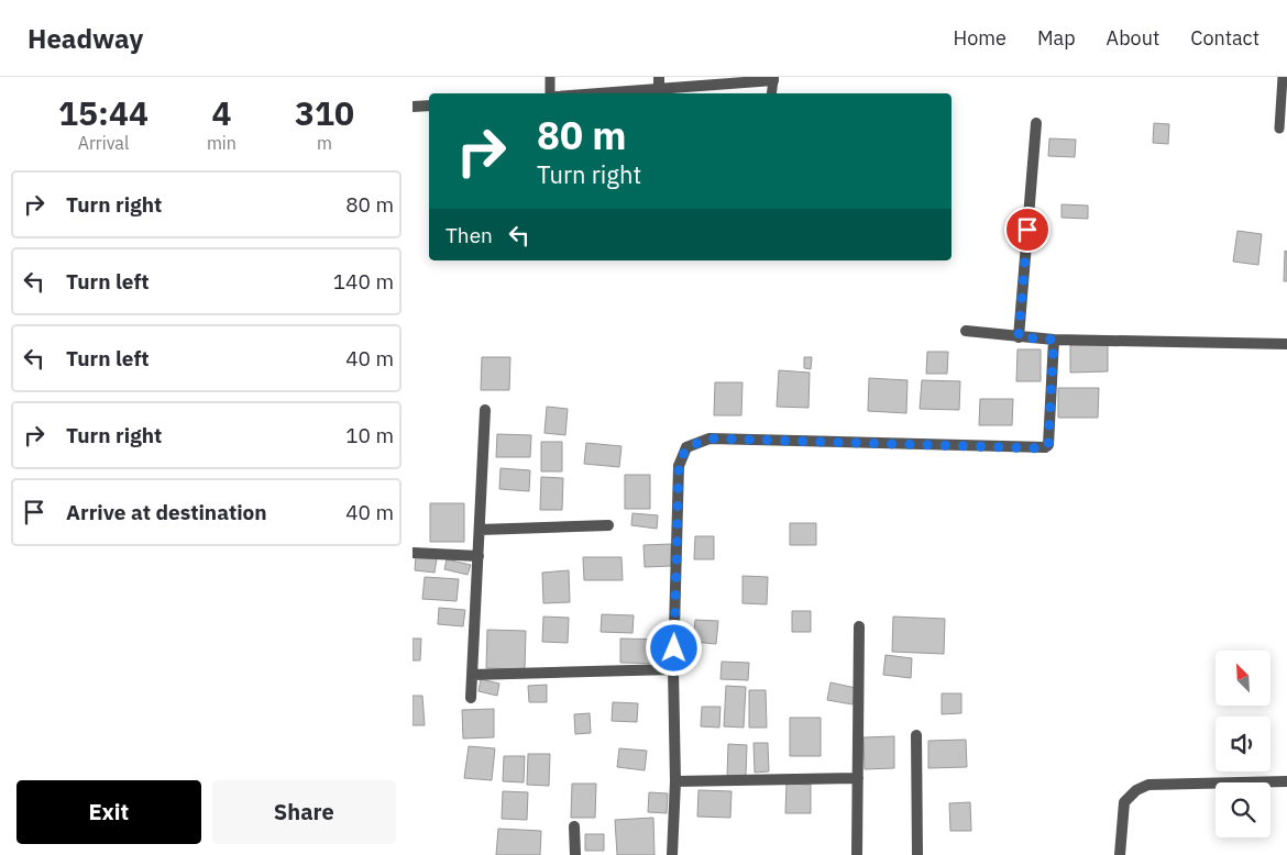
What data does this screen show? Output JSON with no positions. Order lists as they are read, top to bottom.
{
  "north": "top left",
  "page": {
    "header": "Headway",
    "nav": [
      "Home",
      "Map",
      "About",
      "Contact"
    ],
    "eta": [
      "15:44",
      "Arrival",
      "4",
      "min",
      "310",
      "m"
    ],
    "turn": ["80 m", "Turn right"],
    "list": [
      {
        "name": "Turn right",
        "value": "80 m"
      },
      {
        "name": "Turn left",
        "value": "140 m"
      },
      {
        "name": "Turn left",
        "value": "40 m"
      },
      {
        "name": "Turn right",
        "value": "10 m"
      },
      {
        "name": "Arrive at destination",
        "value": "40 m"
      }
    ],
    "then": "Then",
    "buttons": ["Exit", "Share"]
  }
}
